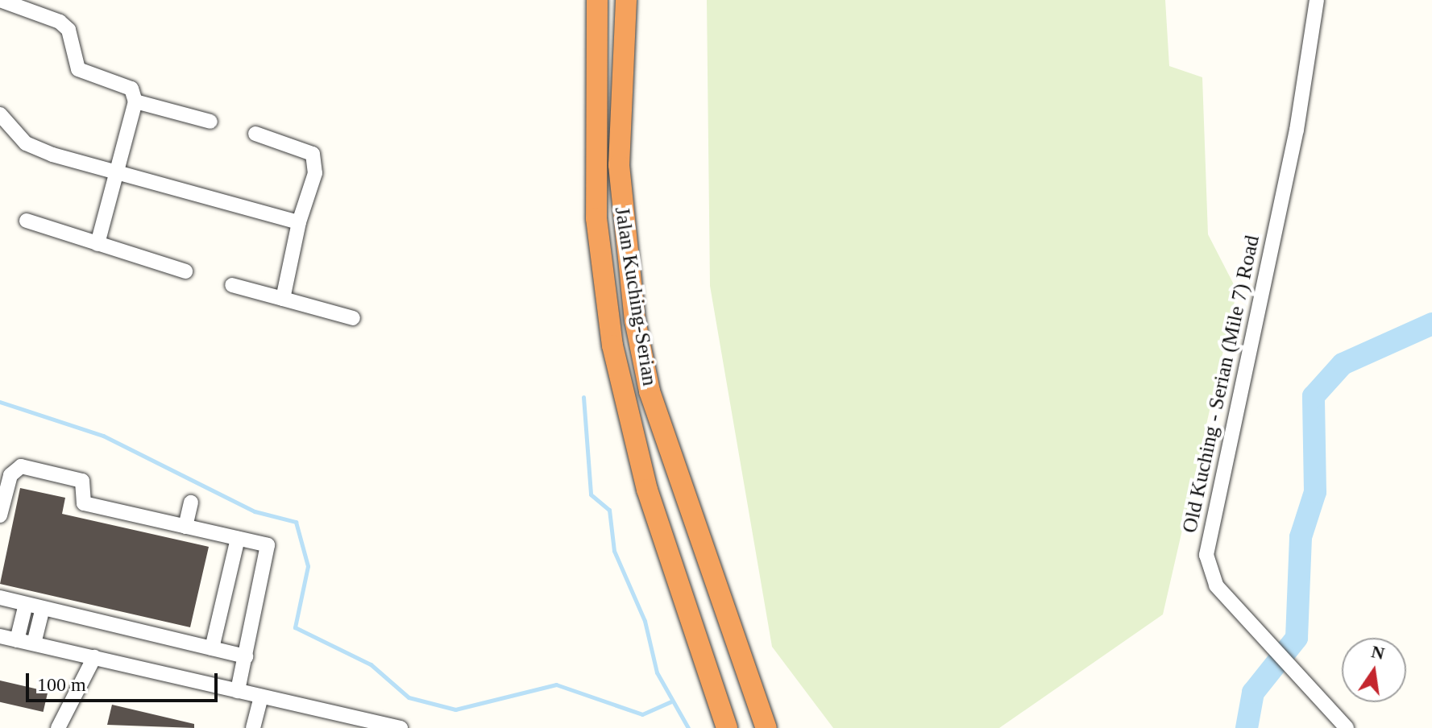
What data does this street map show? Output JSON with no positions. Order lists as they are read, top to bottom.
{
  "streets": {
    "highway": ["Jalan Kuching-Serian"],
    "street": ["Old Kuching - Serian (Mile 7) Road"]
  },
  "scale_bar": "100 m",
  "north": "top"
}
